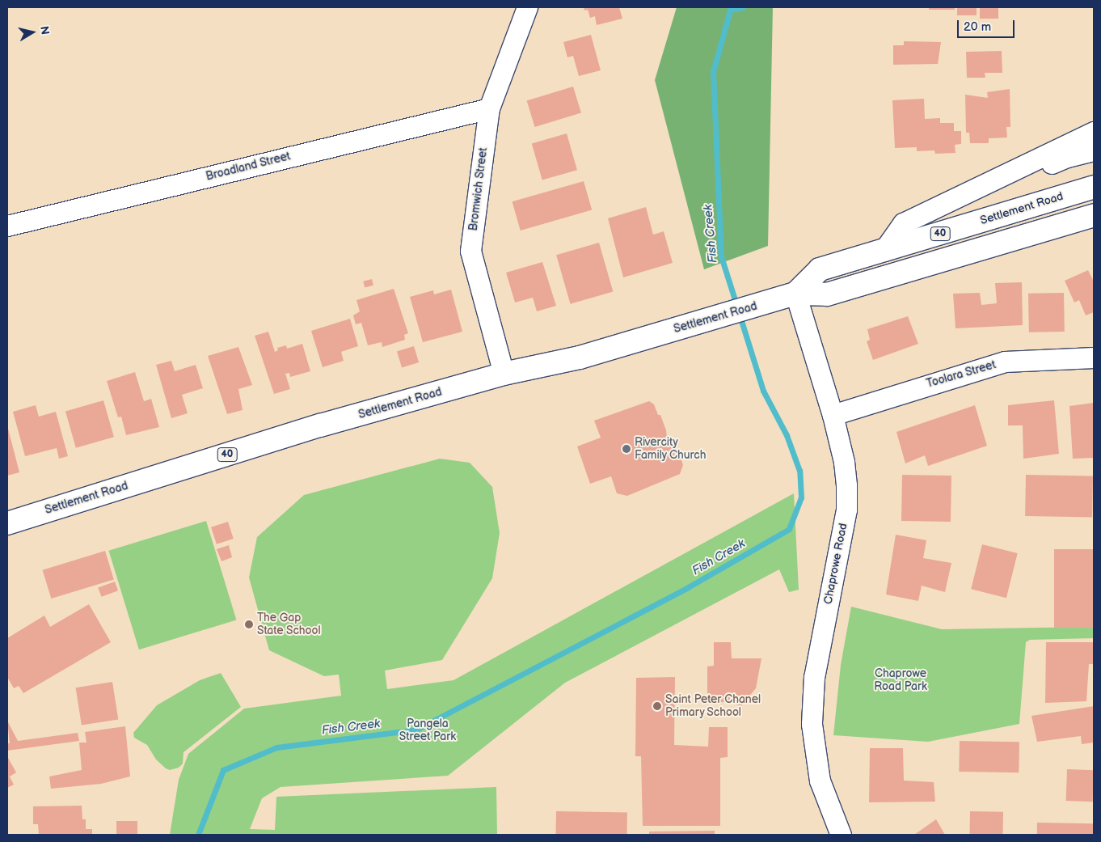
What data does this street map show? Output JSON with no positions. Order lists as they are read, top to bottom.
{
  "streets": {
    "main road": ["Settlement Road", "40"],
    "street": [
      "Broadland Street",
      "Bromwich Street",
      "Toolara Street",
      "Chaprowe Road"
    ]
  },
  "crossings": [
    ["Broadland Street", "Bromwich Street"],
    ["Bromwich Street", "Settlement Road"],
    ["Settlement Road", "Chaprowe Road"],
    ["Toolara Street", "Chaprowe Road"]
  ],
  "water": ["Fish Creek"],
  "parks": ["Chaprowe Road Park", "Pangela Street Park"],
  "places": ["Rivercity Family Church", "The Gap State School", "Saint Peter Chanel Primary School"],
  "scale_bar": "20 m",
  "north": "right"
}
